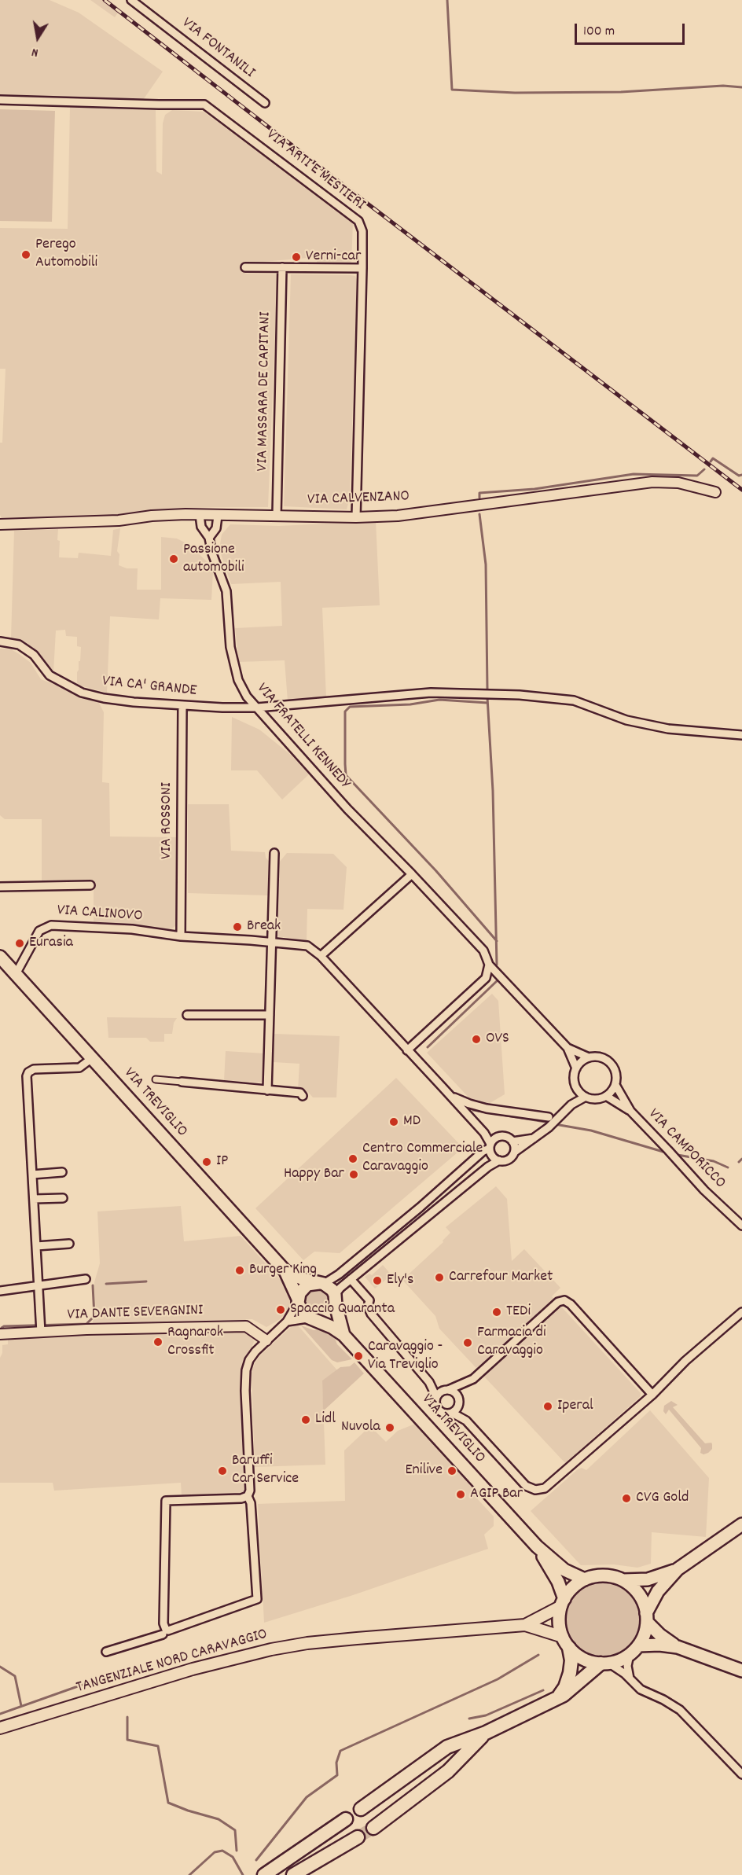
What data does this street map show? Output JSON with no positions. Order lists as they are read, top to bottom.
{
  "streets": {
    "main road": ["VIA TREVIGLIO", "TANGENZIALE NORD CARAVAGGIO"],
    "street": [
      "VIA FONTANILI",
      "VIA ARTI E MESTIERI",
      "VIA MASSARA DE CAPITANI",
      "VIA CALVENZANO",
      "VIA CA' GRANDE",
      "VIA FRATELLI KENNEDY",
      "VIA ROSSONI",
      "VIA CALINOVO",
      "VIA CAMPORICCO",
      "VIA DANTE SEVERGNINI"
    ]
  },
  "crossings": [
    ["VIA ARTI E MESTIERI", "VIA CALVENZANO"],
    ["VIA MASSARA DE CAPITANI", "VIA CALVENZANO"],
    ["VIA CALVENZANO", "VIA FRATELLI KENNEDY"],
    ["VIA CA' GRANDE", "VIA FRATELLI KENNEDY"],
    ["VIA CA' GRANDE", "VIA ROSSONI"],
    ["VIA ROSSONI", "VIA CALINOVO"],
    ["VIA CALINOVO", "VIA TREVIGLIO"],
    ["VIA TREVIGLIO", "TANGENZIALE NORD CARAVAGGIO"]
  ],
  "places": [
    "Perego Automobili",
    "Verni-car",
    "Passione automobili",
    "Break",
    "Eurasia",
    "OVS",
    "MD",
    "Centro Commerciale Caravaggio",
    "IP",
    "Happy Bar",
    "Burger King",
    "Carrefour Market",
    "Ely's",
    "Spaccio Quaranta",
    "TEDi",
    "Ragnarok Crossfit",
    "Farmacia di Caravaggio",
    "Caravaggio - Via Treviglio",
    "Iperal",
    "Lidl",
    "Nuvola",
    "Baruffi Car Service",
    "Enilive",
    "AGIP Bar",
    "CVG Gold"
  ],
  "scale_bar": "100 m",
  "north": "bottom"
}
